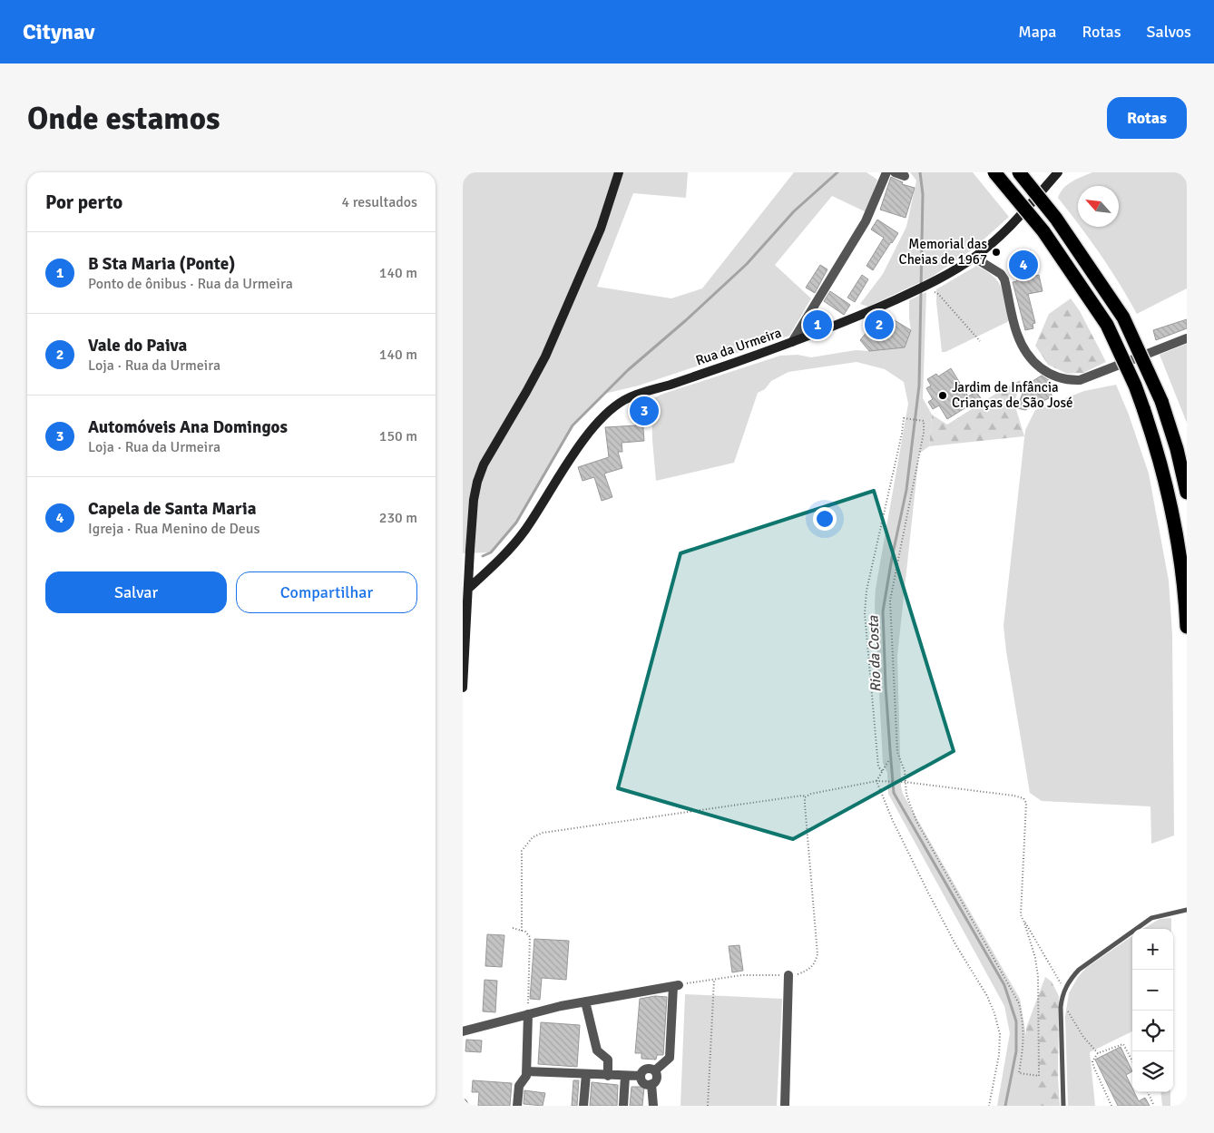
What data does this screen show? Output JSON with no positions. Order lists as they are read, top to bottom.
{
  "streets": {
    "street": ["Rua da Urmeira"]
  },
  "water": ["Rio da Costa"],
  "places": ["Memorial das Cheias de 1967", "Jardim de Infância Crianças de São José"],
  "north": "top left",
  "page": {
    "header": "Citynav",
    "nav": ["Mapa", "Rotas", "Salvos"],
    "buttons": [
      "Rotas",
      ["Salvar", "Compartilhar"]
    ],
    "title": "Onde estamos",
    "heading": ["Por perto", "4 resultados"],
    "list": [
      {
        "mark": "1",
        "name": "B Sta Maria (Ponte)",
        "note": "Ponto de ônibus · Rua da Urmeira",
        "value": "140 m"
      },
      {
        "mark": "2",
        "name": "Vale do Paiva",
        "note": "Loja · Rua da Urmeira",
        "value": "140 m"
      },
      {
        "mark": "3",
        "name": "Automóveis Ana Domingos",
        "note": "Loja · Rua da Urmeira",
        "value": "150 m"
      },
      {
        "mark": "4",
        "name": "Capela de Santa Maria",
        "note": "Igreja · Rua Menino de Deus",
        "value": "230 m"
      }
    ],
    "pins": [
      "4",
      "1",
      "2",
      "3"
    ],
    "map_buttons": ["+", "−"]
  }
}
